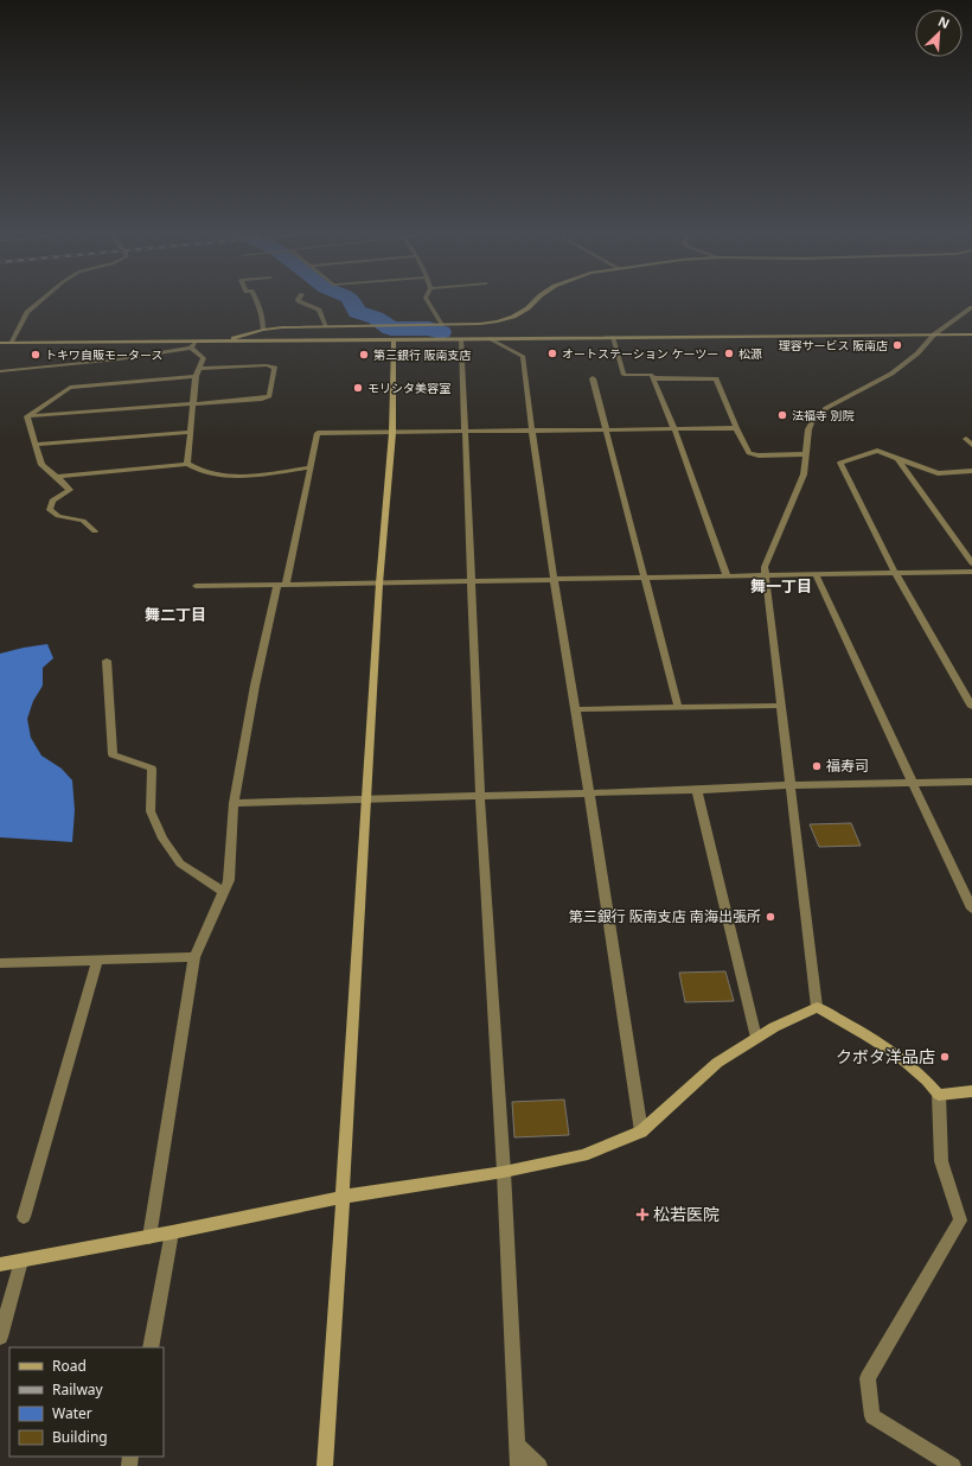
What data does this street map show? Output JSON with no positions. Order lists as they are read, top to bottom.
{
  "districts": ["舞一丁目", "舞二丁目"],
  "places": {
    "other": [
      "理容サービス 阪南店",
      "オートステーション ケーツー",
      "松源",
      "トキワ自販モータース",
      "第三銀行 阪南支店",
      "モリシタ美容室",
      "法福寺 別院",
      "福寿司",
      "第三銀行 阪南支店 南海出張所",
      "クボタ洋品店"
    ],
    "health": ["松若医院"]
  },
  "legend": [
    "Road",
    "Railway",
    "Water",
    "Building"
  ],
  "north": "top right"
}
